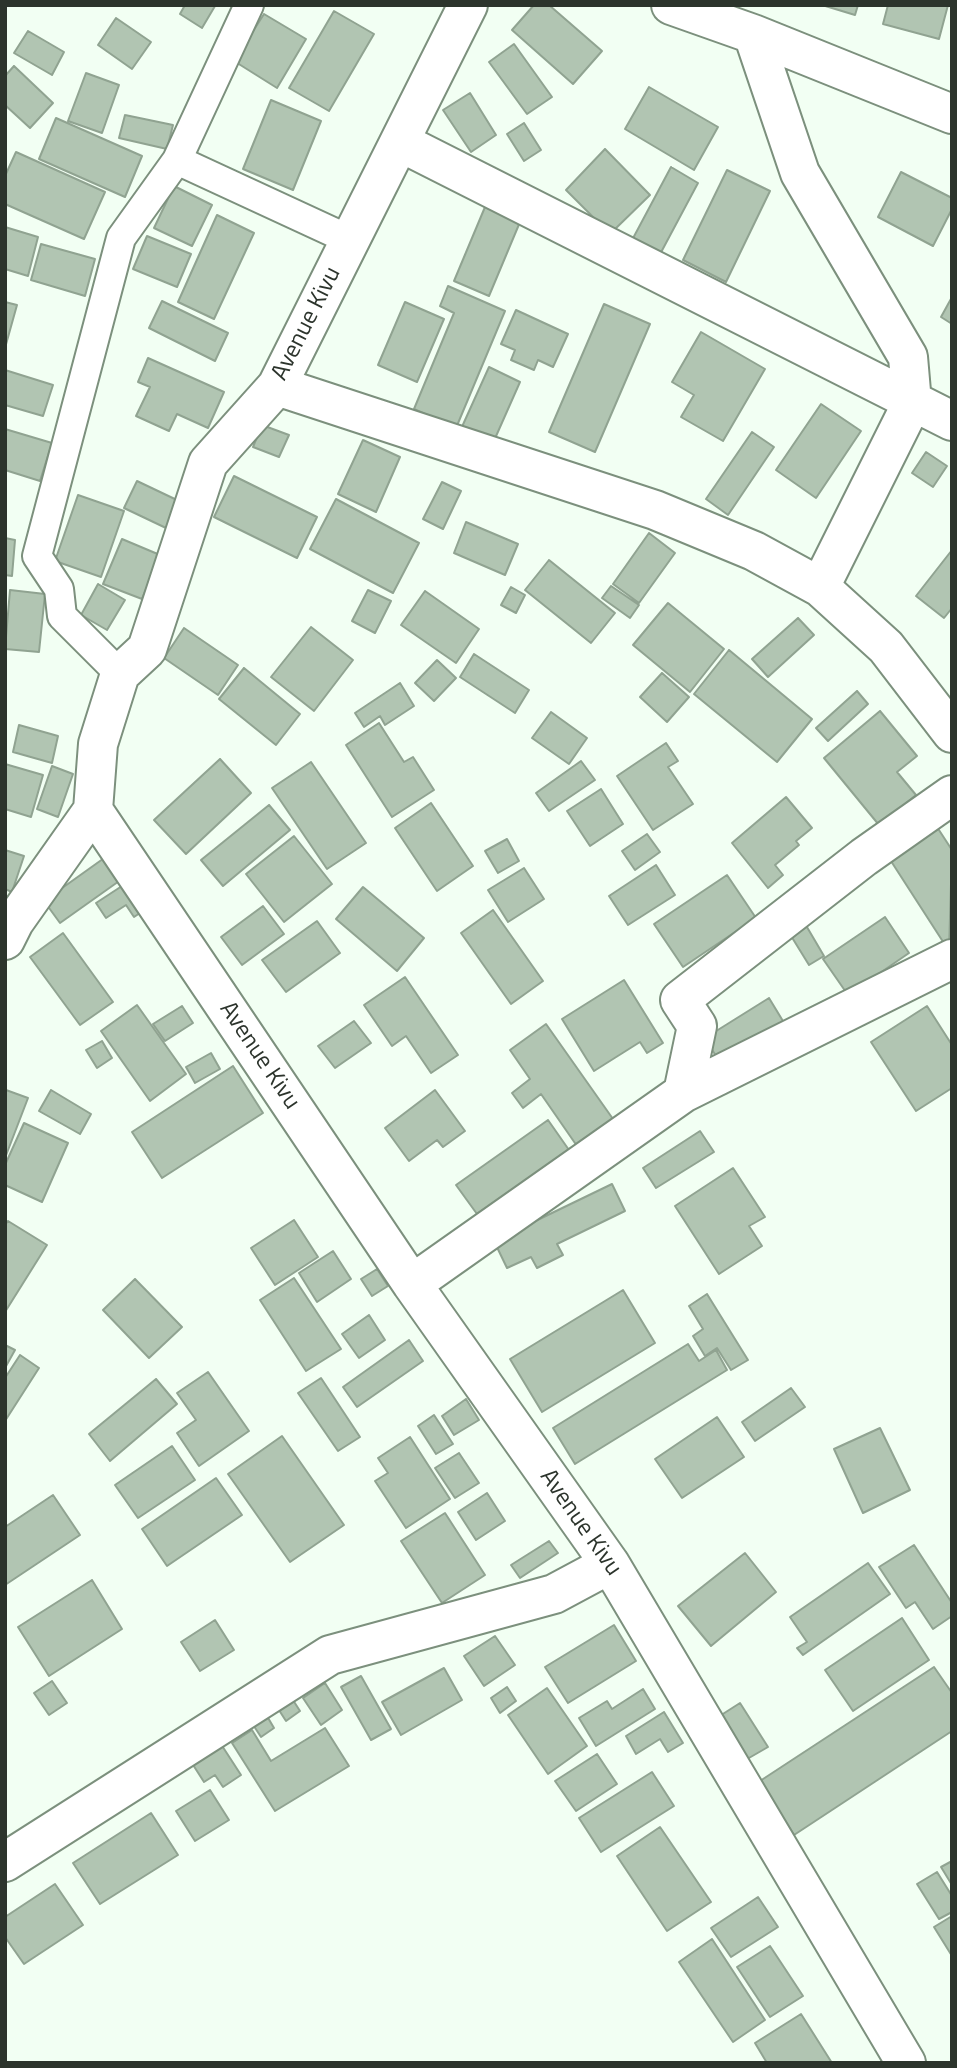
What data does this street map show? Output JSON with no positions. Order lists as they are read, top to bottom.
{
  "streets": {
    "street": ["Avenue Kivu"]
  }
}
